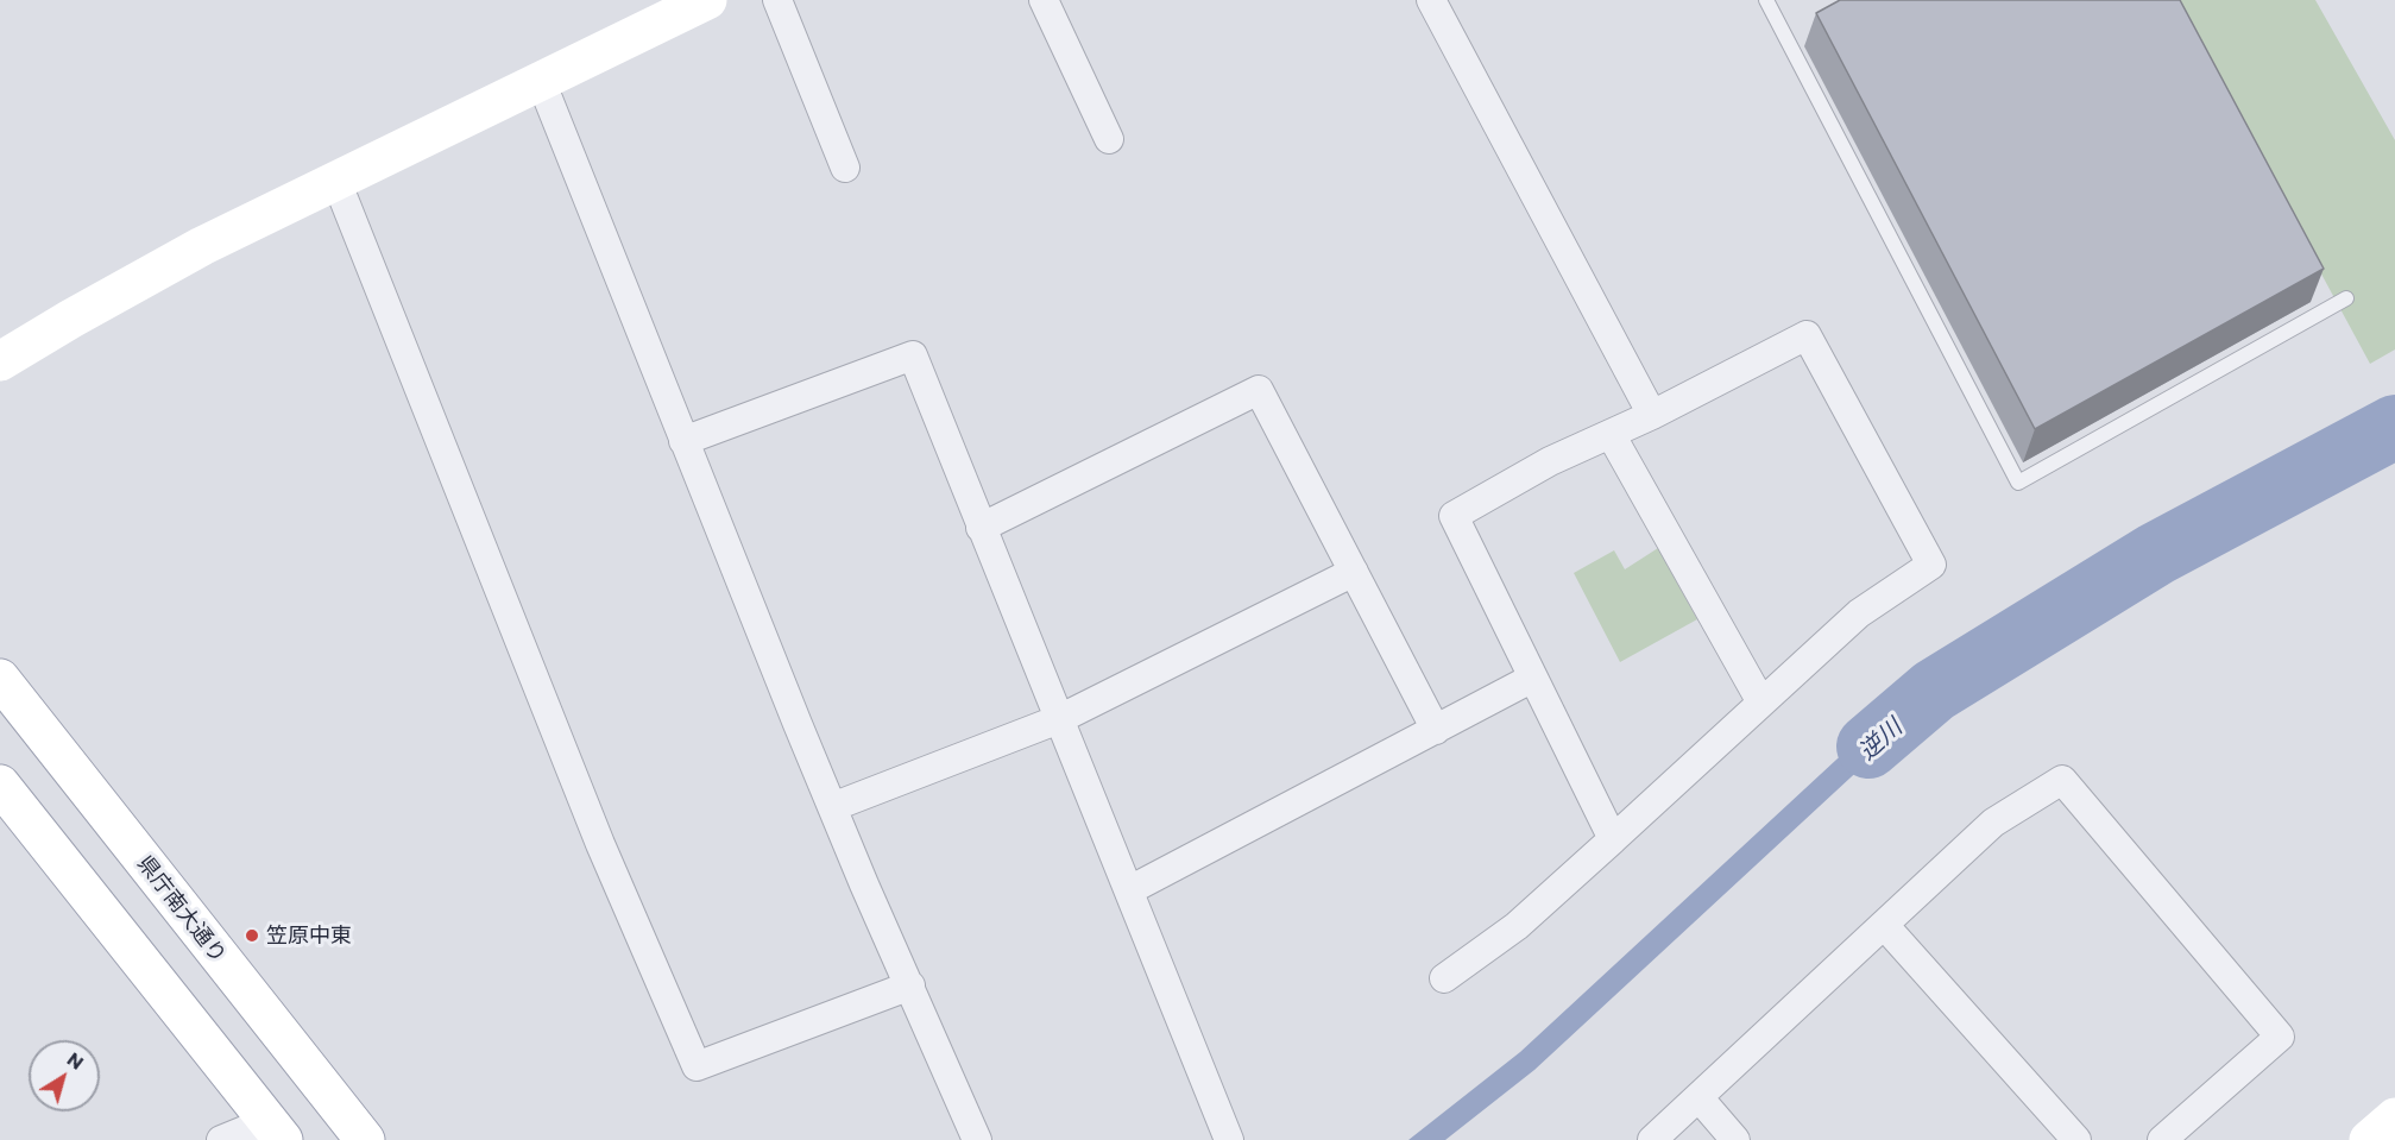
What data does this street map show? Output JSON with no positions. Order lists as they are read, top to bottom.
{
  "streets": {
    "main road": ["県庁南大通り"]
  },
  "water": ["逆川"],
  "places": ["笠原中東"],
  "north": "top right"
}
